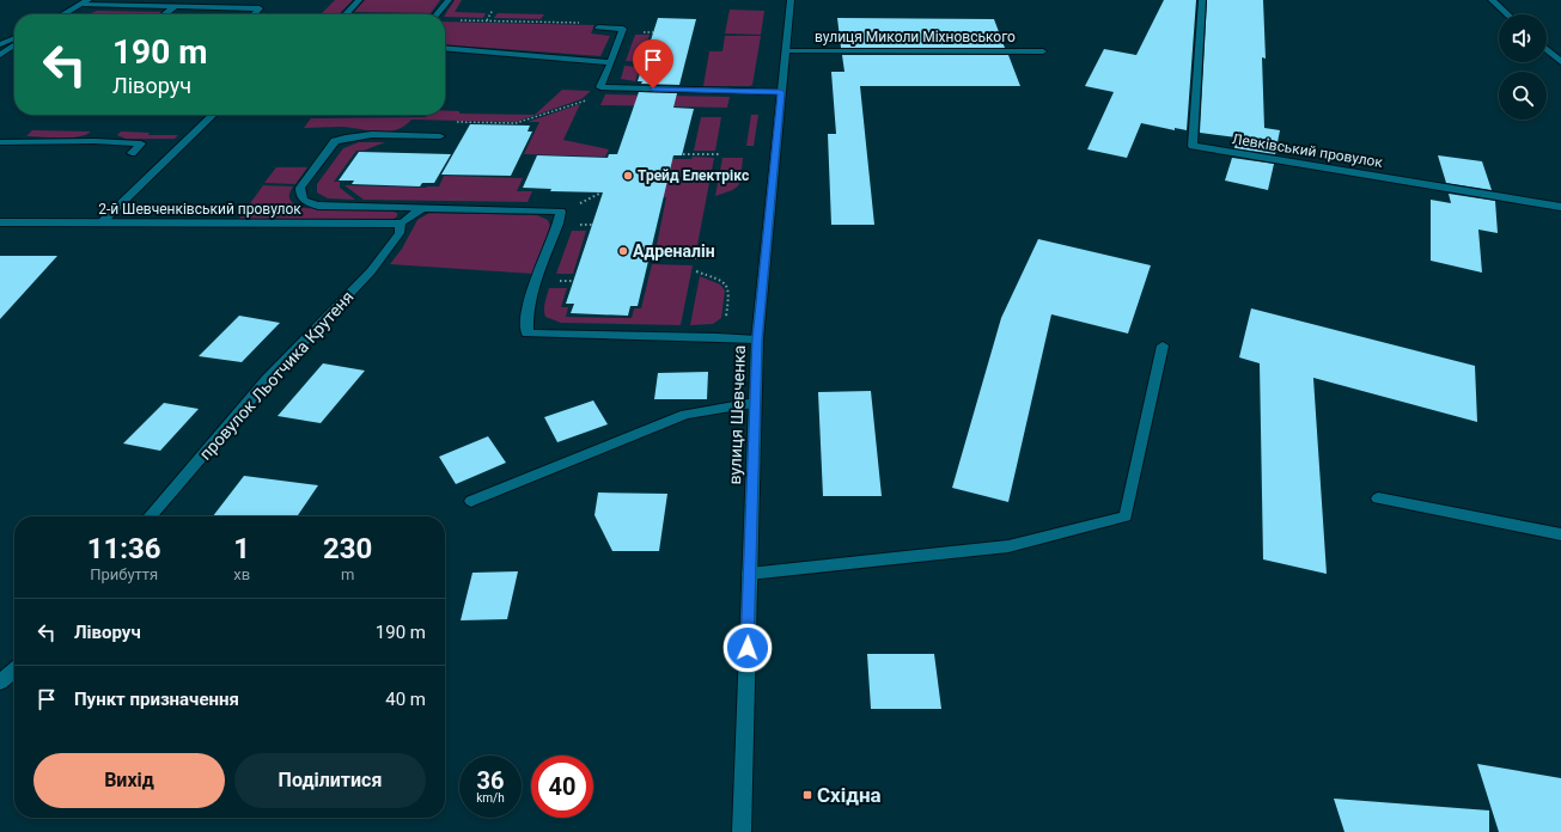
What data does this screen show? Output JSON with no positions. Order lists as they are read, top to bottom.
{
  "streets": {
    "street": [
      "вулиця Миколи Міхновського",
      "Левківський провулок",
      "2-й Шевченківський провулок",
      "провулок Льотчика Крутеня",
      "вулиця Шевченка"
    ]
  },
  "crossings": [
    ["вулиця Миколи Міхновського", "вулиця Шевченка"],
    ["2-й Шевченківський провулок", "провулок Льотчика Крутеня"]
  ],
  "places": {
    "other": ["Трейд Електрікс", "Адреналін"],
    "transit": ["Східна"]
  },
  "page": {
    "turn": ["190 m", "Ліворуч"],
    "eta": [
      "11:36",
      "Прибуття",
      "1",
      "хв",
      "230",
      "m"
    ],
    "list": [
      {
        "name": "Ліворуч",
        "value": "190 m"
      },
      {
        "name": "Пункт призначення",
        "value": "40 m"
      }
    ],
    "buttons": ["Вихід", "Поділитися"],
    "speed": "36 km/h",
    "limit": "40"
  }
}
